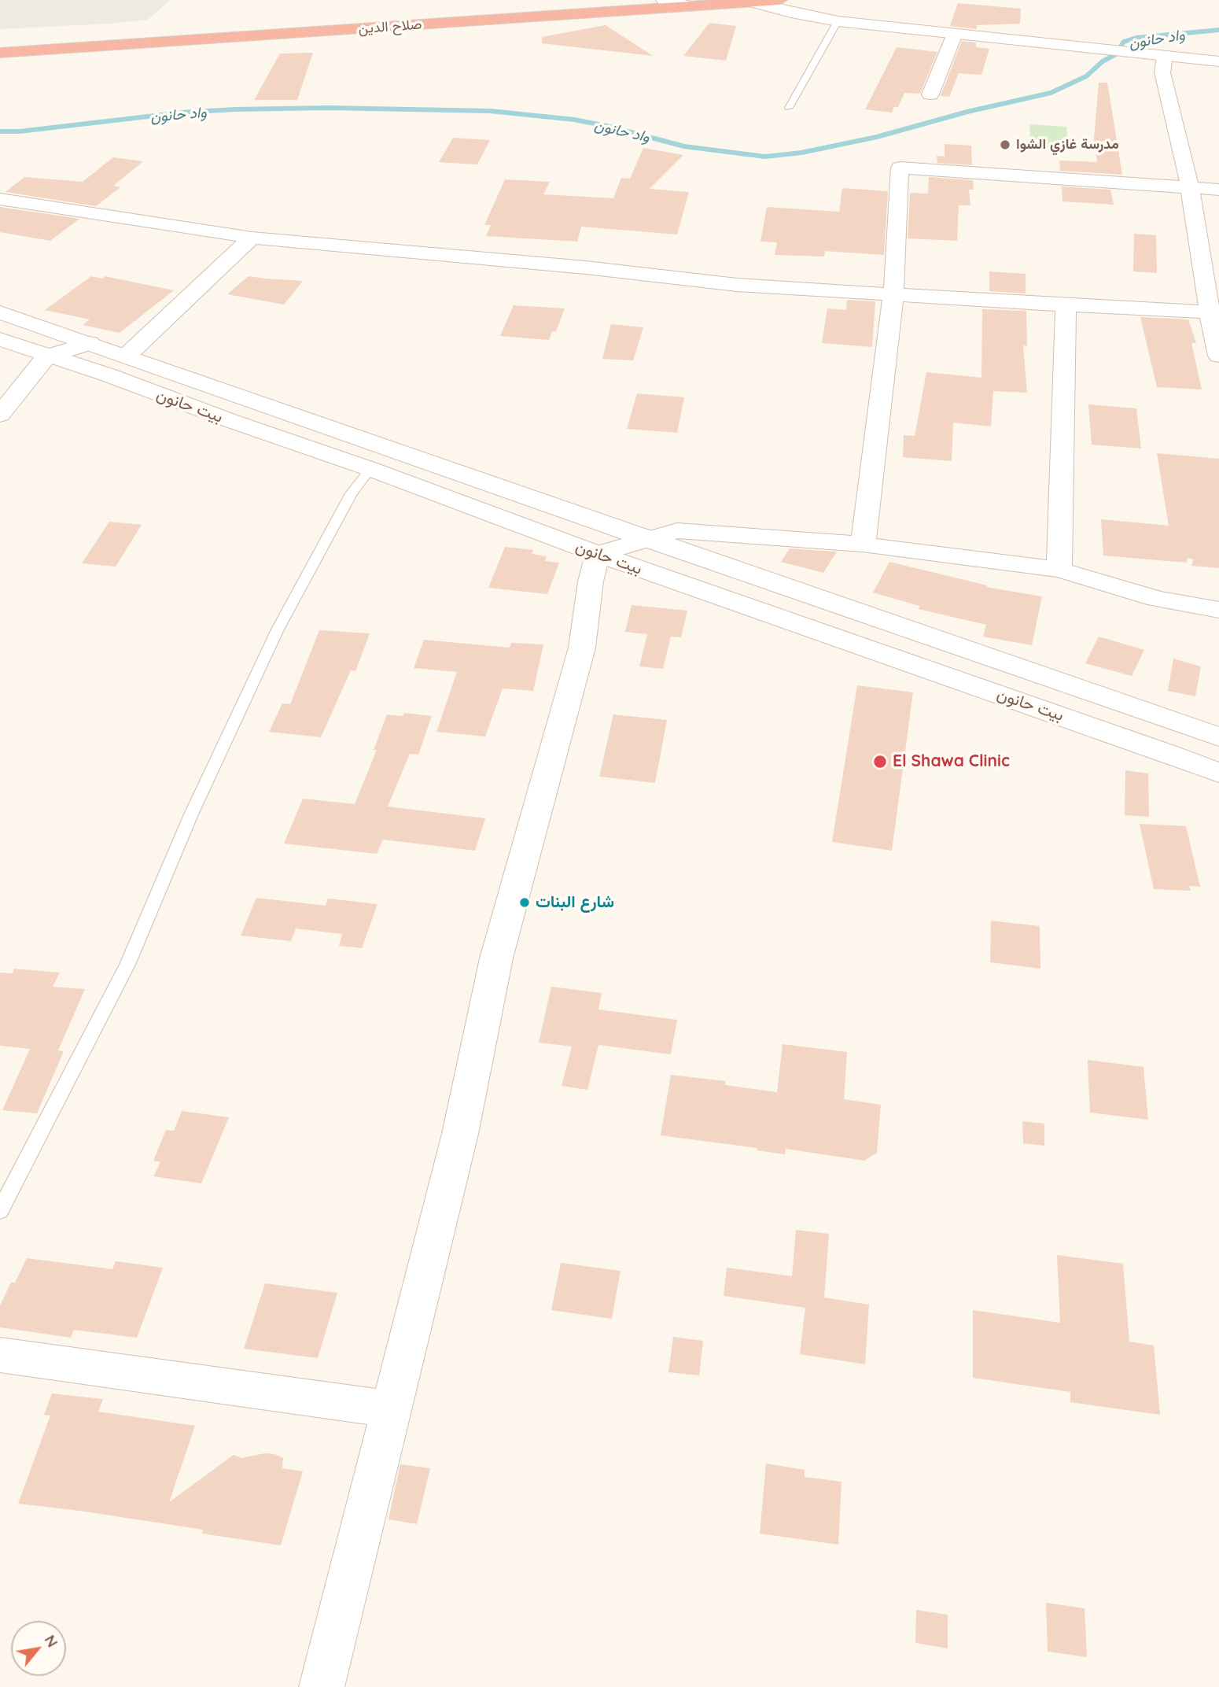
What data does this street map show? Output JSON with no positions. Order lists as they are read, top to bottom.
{
  "streets": {
    "highway": ["صلاح الدين"],
    "street": ["بيت حانون"]
  },
  "water": ["واد حانون"],
  "places": ["مدرسة غازي الشوا", "El Shawa Clinic", "شارع البنات"],
  "north": "top right"
}
